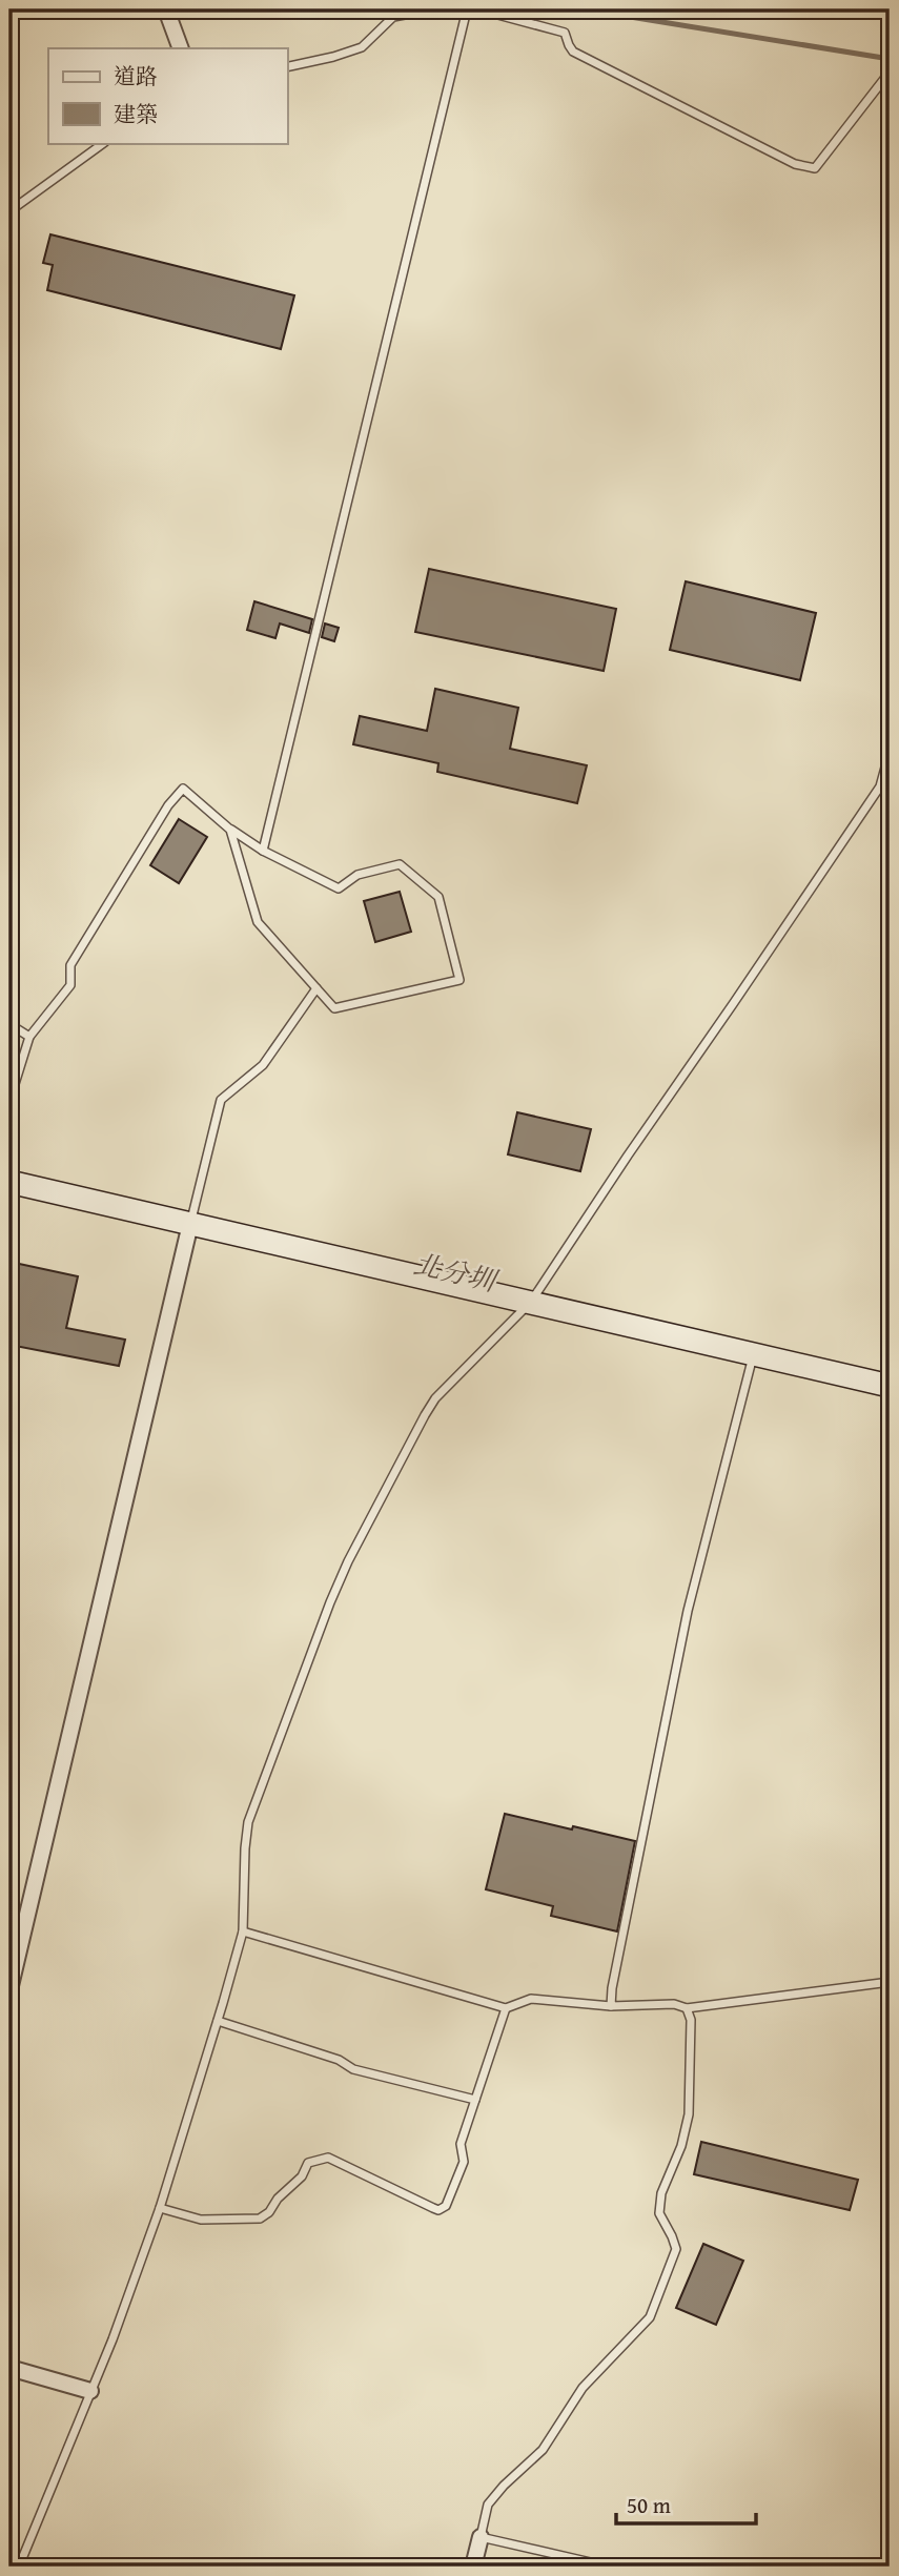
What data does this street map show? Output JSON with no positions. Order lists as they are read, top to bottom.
{
  "water": ["北分圳"],
  "legend": ["道路", "建築"],
  "scale_bar": "50 m"
}
